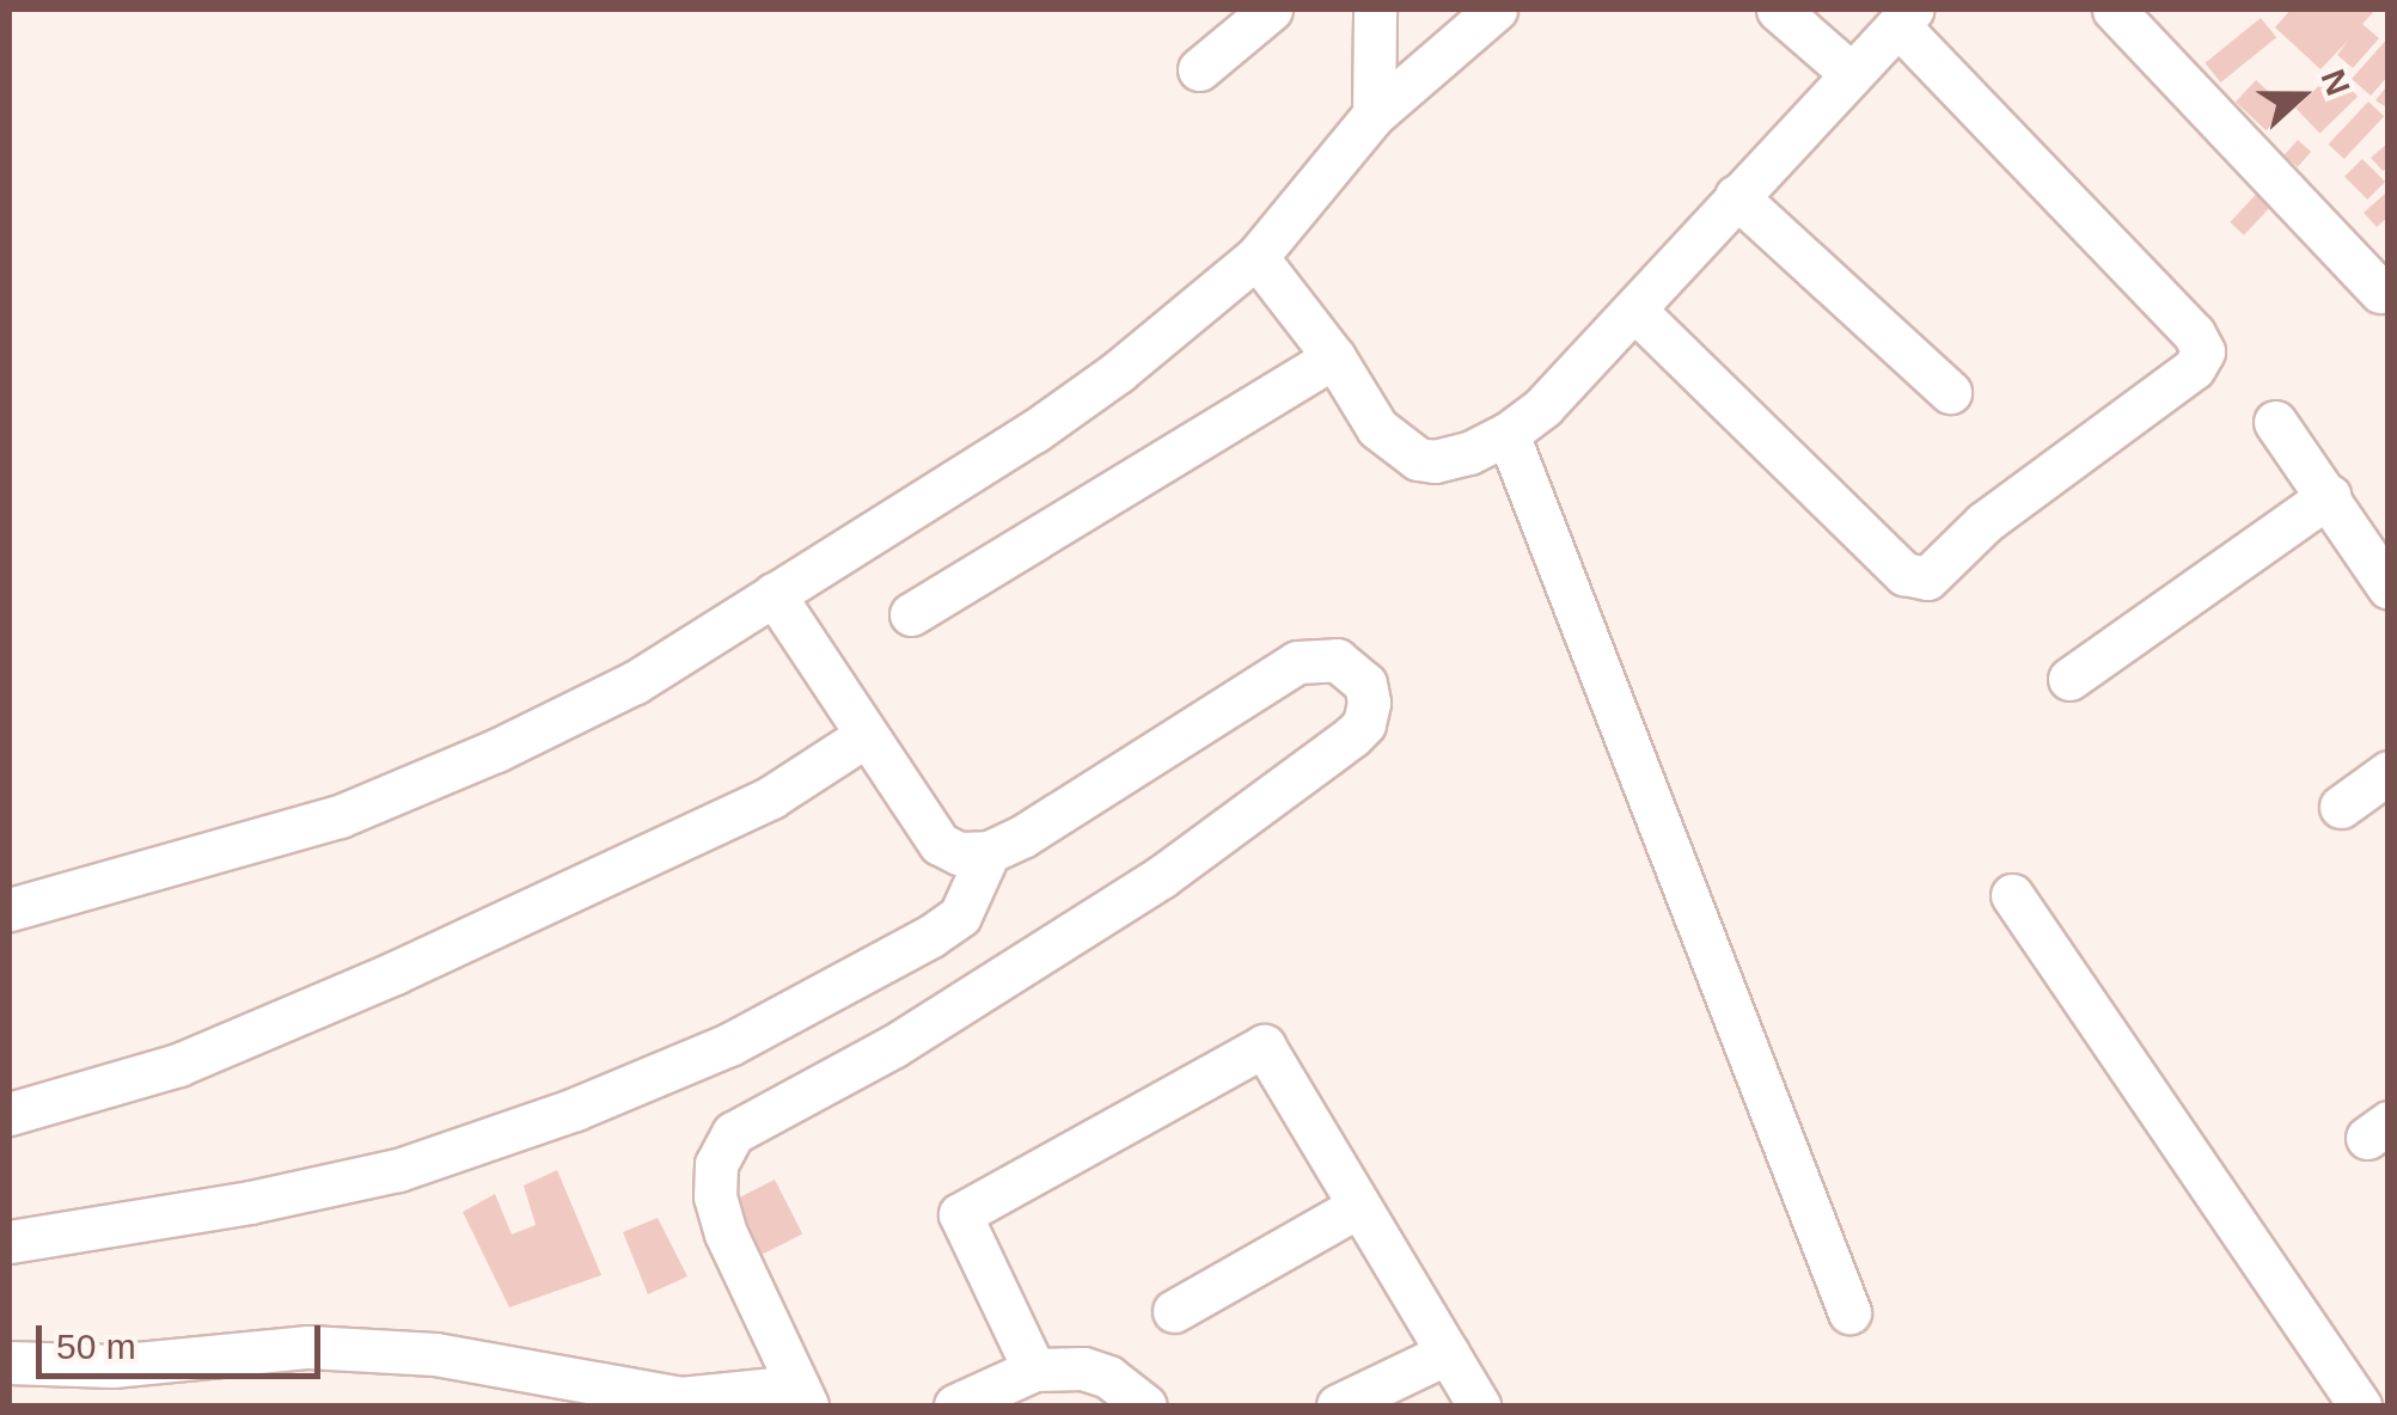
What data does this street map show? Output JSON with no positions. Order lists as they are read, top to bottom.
{
  "scale_bar": "50 m",
  "north": "right"
}
